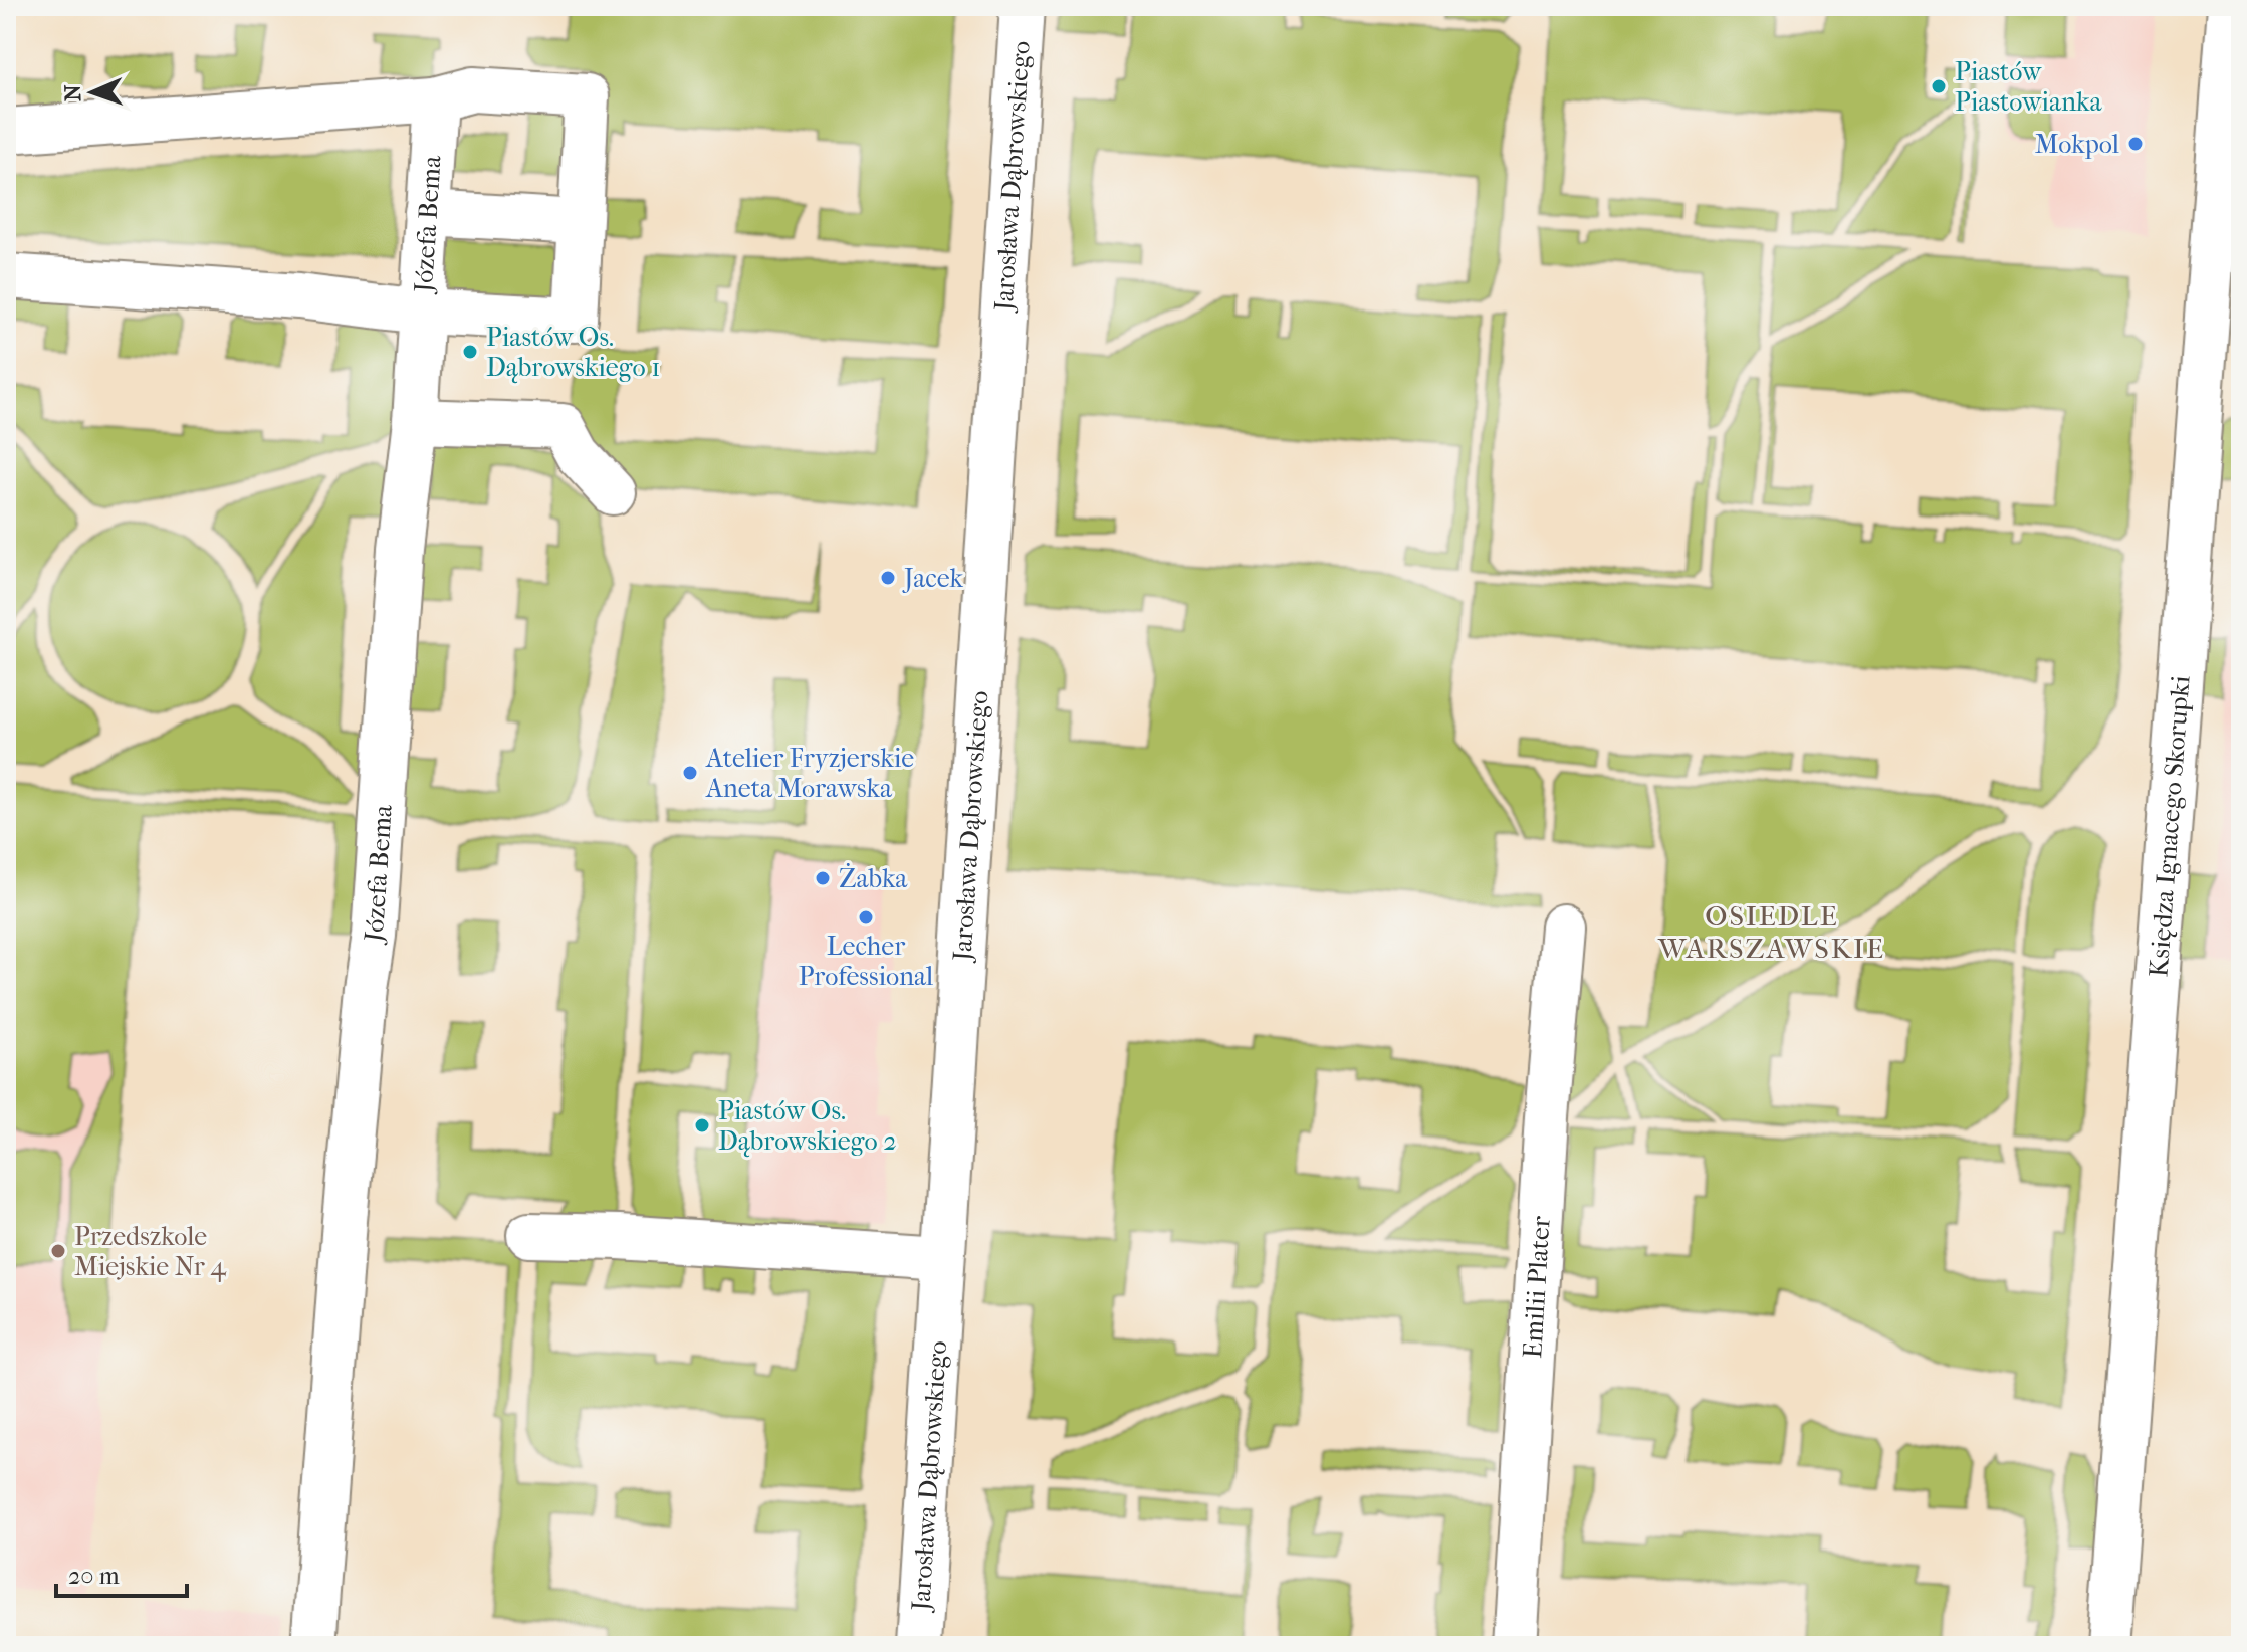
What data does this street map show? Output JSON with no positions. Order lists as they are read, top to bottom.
{
  "streets": {
    "street": [
      "Jarosława Dąbrowskiego",
      "Józefa Bema",
      "Księdza Ignacego Skorupki",
      "Emilii Plater"
    ]
  },
  "districts": ["OSIEDLE WARSZAWSKIE"],
  "places": [
    "Piastów Piastowianka",
    "Mokpol",
    "Piastów Os. Dąbrowskiego 1",
    "Jacek",
    "Atelier Fryzjerskie Aneta Morawska",
    "Żabka",
    "Lecher Professional",
    "Piastów Os. Dąbrowskiego 2",
    "Przedszkole Miejskie Nr 4"
  ],
  "scale_bar": "20 m",
  "north": "left"
}
